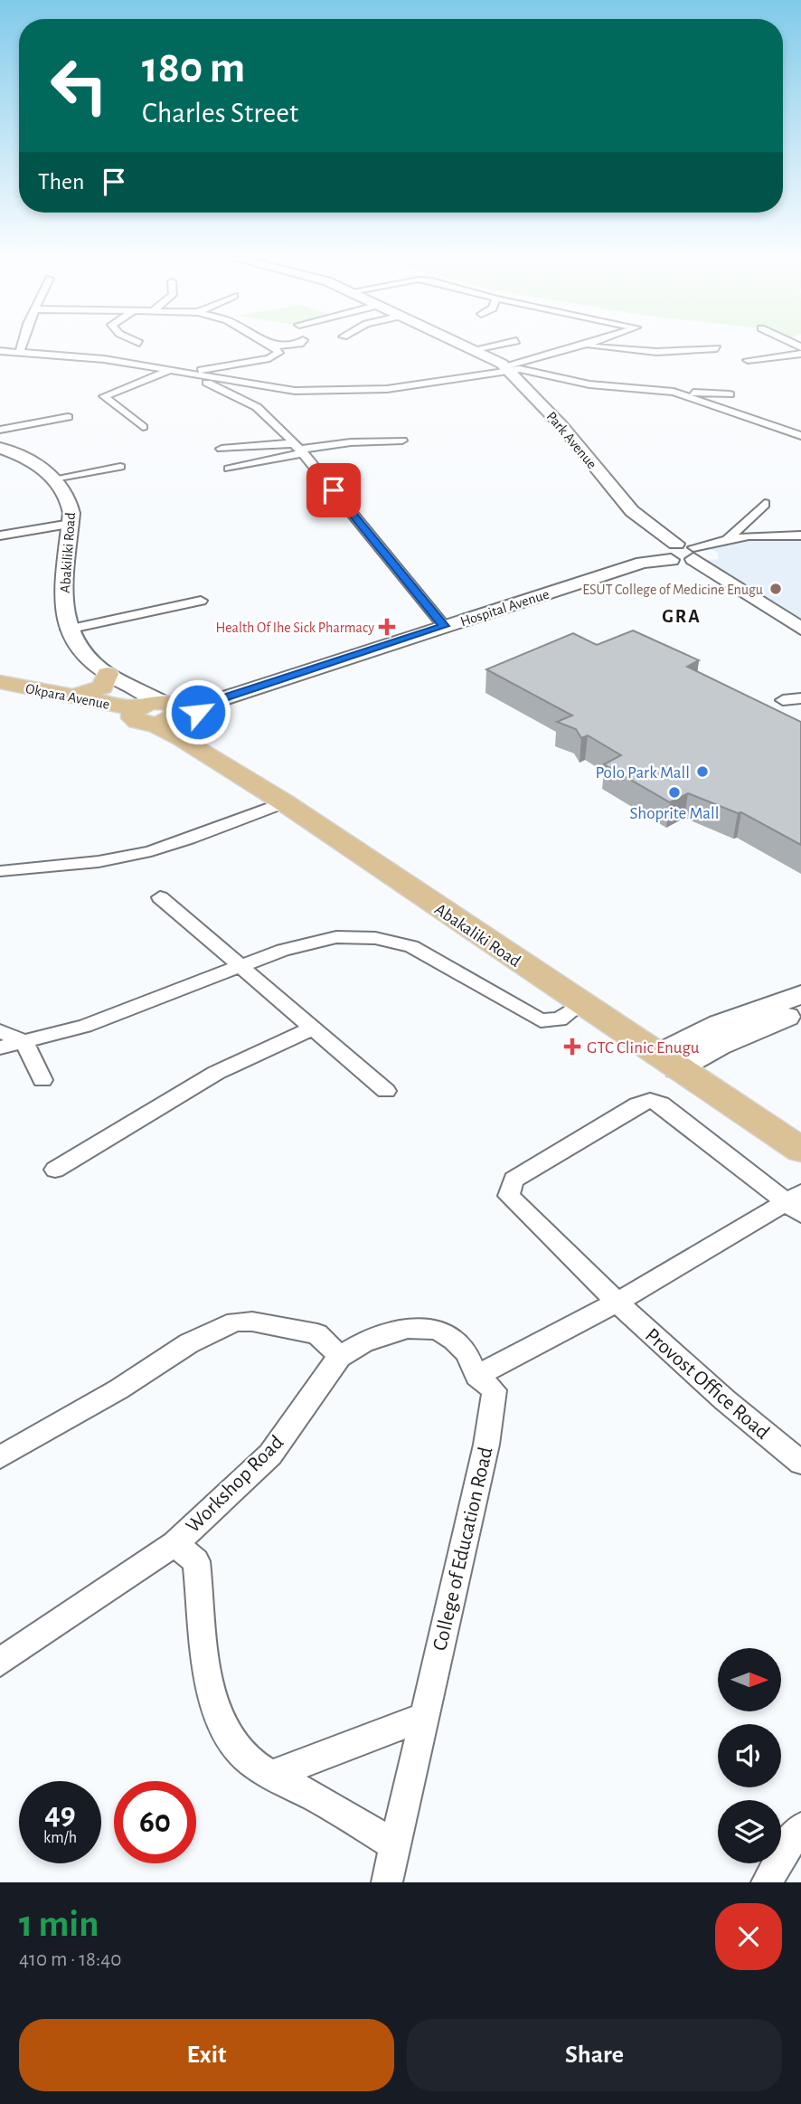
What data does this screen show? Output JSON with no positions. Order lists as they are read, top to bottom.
{
  "streets": {
    "main road": ["Okpara Avenue", "Abakaliki Road"],
    "street": [
      "Park Avenue",
      "Abakiliki Road",
      "Hospital Avenue",
      "Provost Office Road",
      "Workshop Road",
      "College of Education Road"
    ]
  },
  "crossings": [
    ["Park Avenue", "Hospital Avenue"],
    ["Abakiliki Road", "Hospital Avenue"],
    ["Abakiliki Road", "Okpara Avenue"],
    ["Abakiliki Road", "Abakaliki Road"],
    ["Hospital Avenue", "Okpara Avenue"],
    ["Hospital Avenue", "Abakaliki Road"],
    ["Okpara Avenue", "Abakaliki Road"],
    ["Workshop Road", "College of Education Road"]
  ],
  "districts": ["GRA"],
  "places": {
    "other": ["ESUT College of Medicine Enugu", "Polo Park Mall", "Shoprite Mall"],
    "health": ["Health Of Ihe Sick Pharmacy", "GTC Clinic Enugu"]
  },
  "north": "right",
  "page": {
    "turn": ["180 m", "Charles Street"],
    "then": "Then",
    "speed": "49 km/h",
    "limit": "60",
    "heading": ["1 min", "410 m · 18:40"],
    "buttons": ["Exit", "Share"]
  }
}
